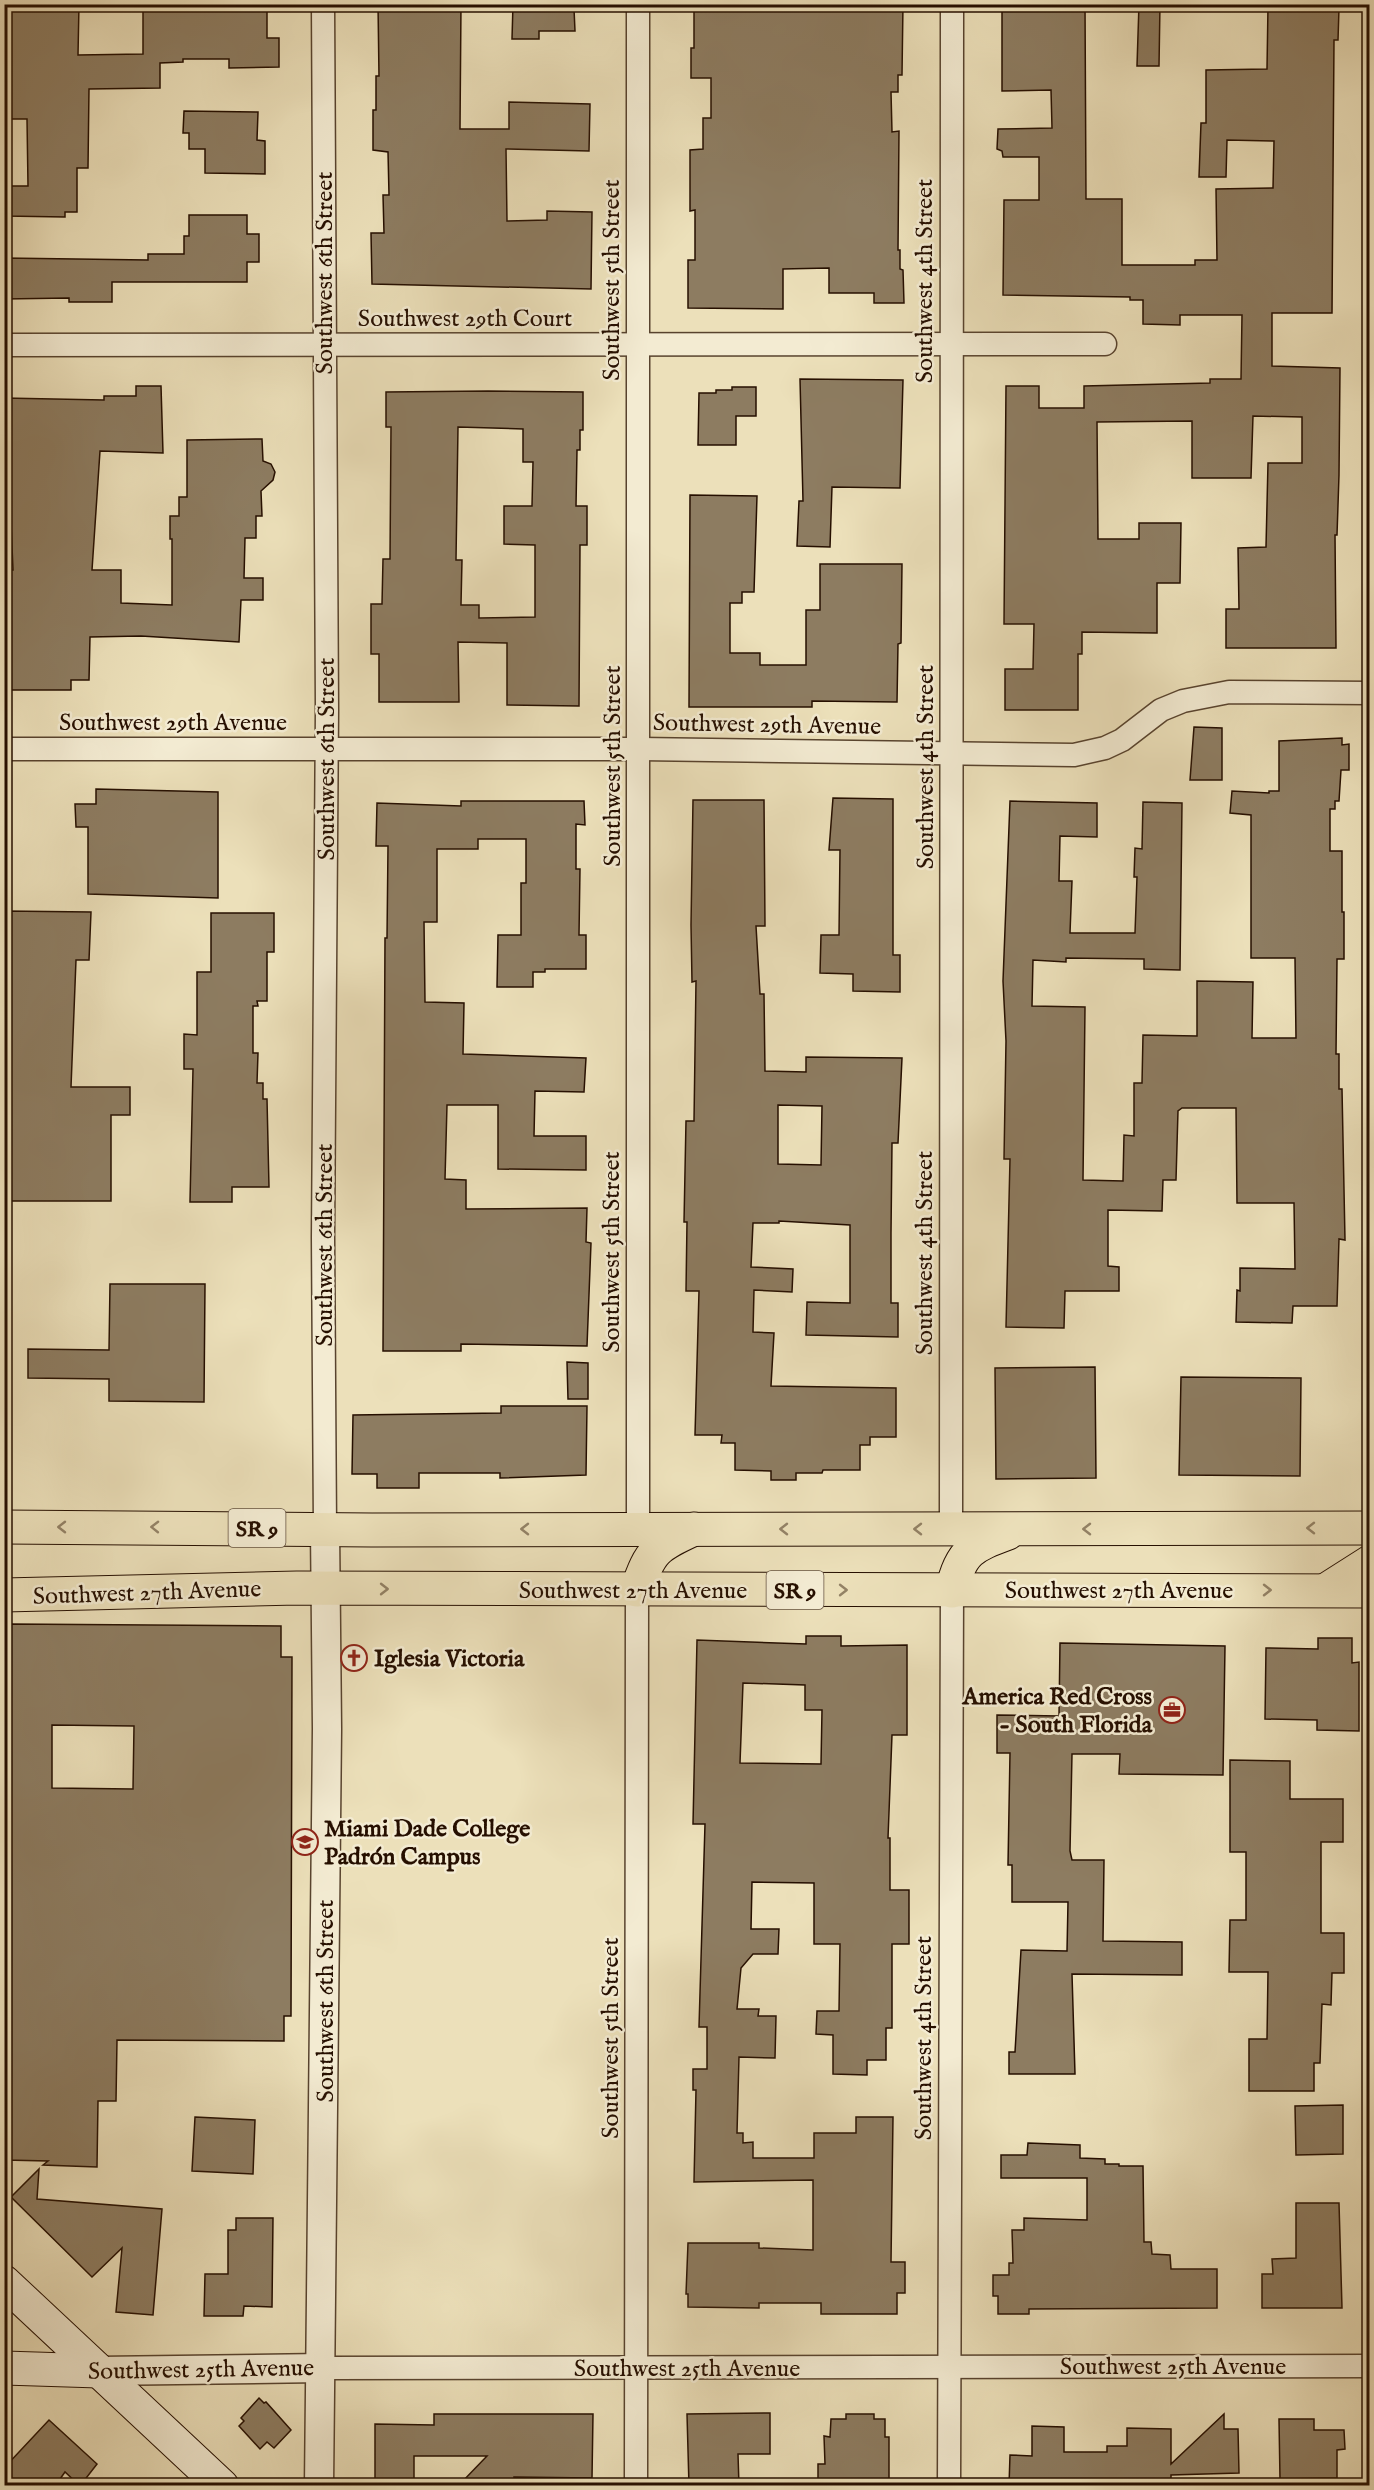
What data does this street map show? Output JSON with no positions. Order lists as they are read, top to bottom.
{
  "streets": {
    "highway": ["SR 9", "Southwest 27th Avenue"],
    "main road": ["Southwest 25th Avenue"],
    "street": [
      "Southwest 6th Street",
      "Southwest 5th Street",
      "Southwest 4th Street",
      "Southwest 29th Court",
      "Southwest 29th Avenue"
    ]
  },
  "crossings": [
    ["Southwest 6th Street", "Southwest 29th Court"],
    ["Southwest 6th Street", "Southwest 29th Avenue"],
    ["Southwest 6th Street", "SR 9"],
    ["Southwest 6th Street", "Southwest 27th Avenue"],
    ["Southwest 6th Street", "Southwest 25th Avenue"],
    ["Southwest 5th Street", "Southwest 29th Court"],
    ["Southwest 5th Street", "Southwest 29th Avenue"],
    ["Southwest 5th Street", "SR 9"],
    ["Southwest 5th Street", "Southwest 27th Avenue"],
    ["Southwest 5th Street", "Southwest 25th Avenue"],
    ["Southwest 4th Street", "Southwest 29th Court"],
    ["Southwest 4th Street", "Southwest 29th Avenue"],
    ["Southwest 4th Street", "SR 9"],
    ["Southwest 4th Street", "Southwest 27th Avenue"],
    ["Southwest 4th Street", "Southwest 25th Avenue"]
  ],
  "places": {
    "church": ["Iglesia Victoria"],
    "office": ["America Red Cross - South Florida"],
    "school or university": ["Miami Dade College Padrón Campus"]
  }
}
